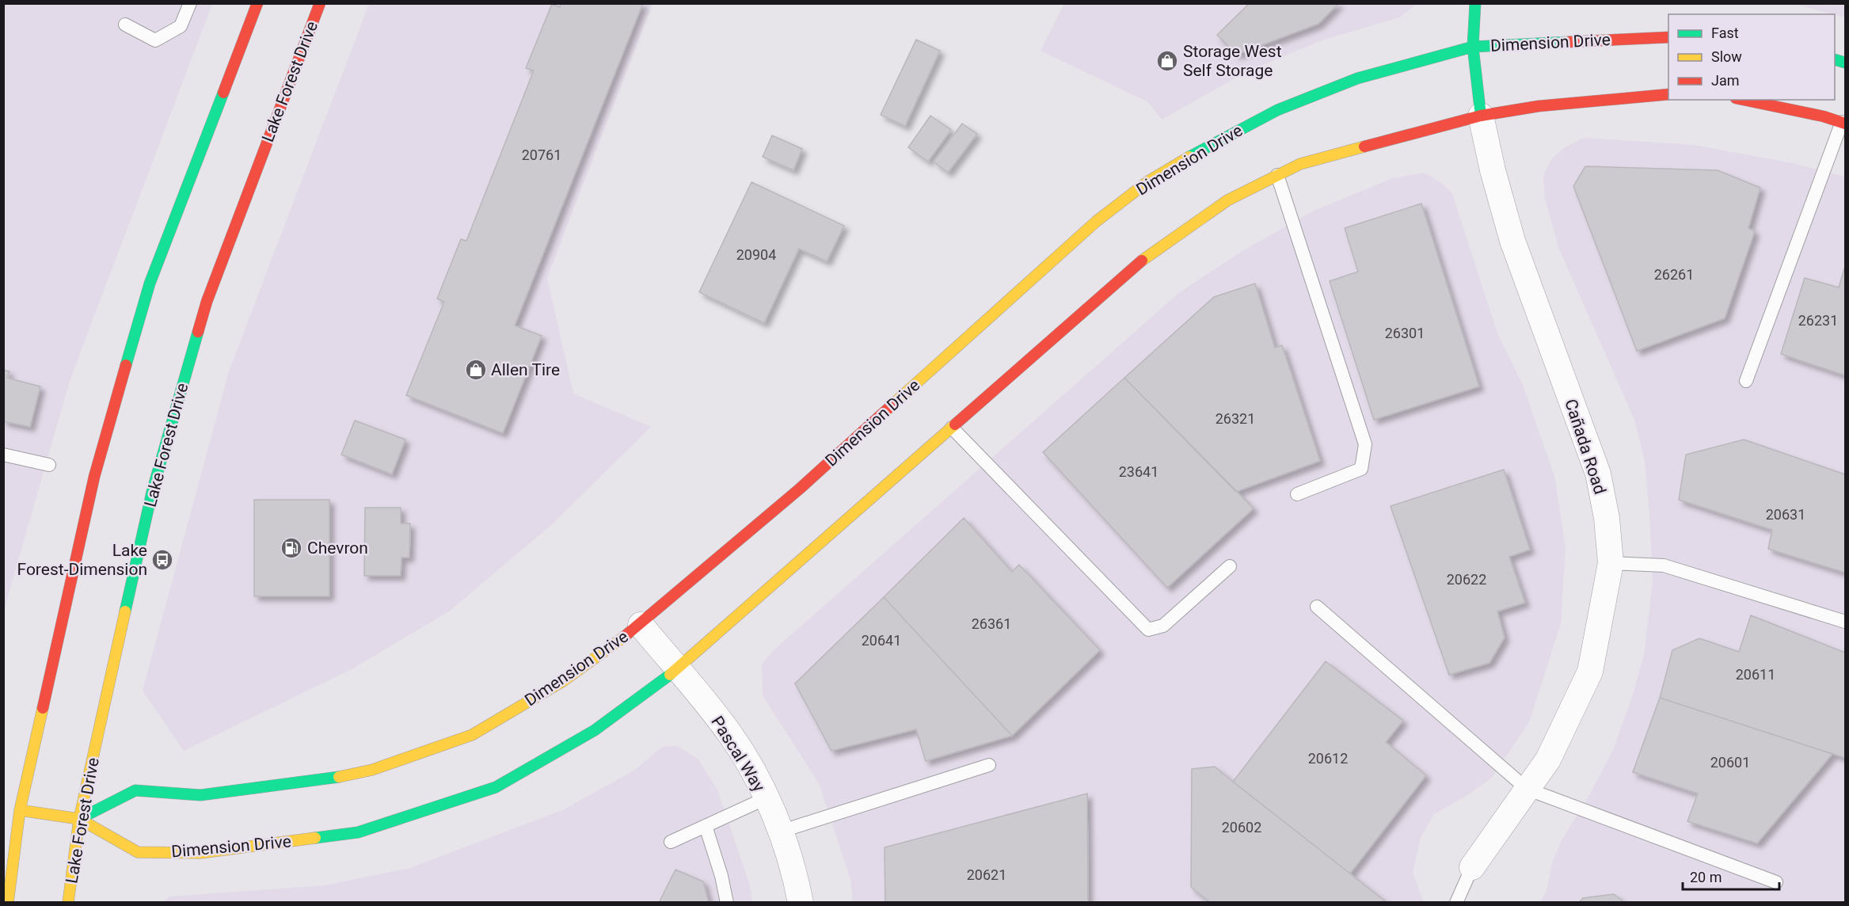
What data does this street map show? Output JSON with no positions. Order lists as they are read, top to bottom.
{
  "streets": {
    "main road": ["Dimension Drive", "Lake Forest Drive", "Cañada Road"],
    "street": ["Pascal Way"]
  },
  "crossings": [
    ["Dimension Drive", "Lake Forest Drive"],
    ["Dimension Drive", "Cañada Road"],
    ["Dimension Drive", "Pascal Way"]
  ],
  "places": {
    "shop": ["Storage West Self Storage", "Allen Tire"],
    "fuel station": ["Chevron"],
    "bus stop": ["Lake Forest-Dimension"]
  },
  "house_numbers": [
    "20761",
    "20904",
    "26261",
    "26231",
    "26301",
    "26321",
    "23641",
    "20631",
    "20622",
    "26361",
    "20641",
    "20611",
    "20612",
    "20601",
    "20602",
    "20621"
  ],
  "legend": ["Fast", "Slow", "Jam"],
  "scale_bar": "20 m"
}
